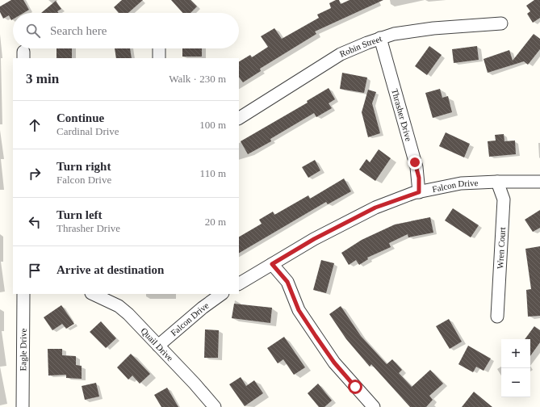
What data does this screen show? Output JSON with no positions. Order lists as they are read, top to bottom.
{
  "streets": {
    "street": [
      "Robin Street",
      "Thrasher Drive",
      "Falcon Drive",
      "Wren Court",
      "Quail Drive",
      "Eagle Drive"
    ]
  },
  "crossings": [
    ["Robin Street", "Thrasher Drive"],
    ["Thrasher Drive", "Falcon Drive"],
    ["Falcon Drive", "Wren Court"],
    ["Falcon Drive", "Quail Drive"]
  ],
  "page": {
    "search": "Search here",
    "heading": ["3 min", "Walk · 230 m"],
    "list": [
      ["Continue", "Cardinal Drive", "100 m"],
      ["Turn right", "Falcon Drive", "110 m"],
      ["Turn left", "Thrasher Drive", "20 m"],
      "Arrive at destination"
    ],
    "map_buttons": ["+", "−"]
  }
}
